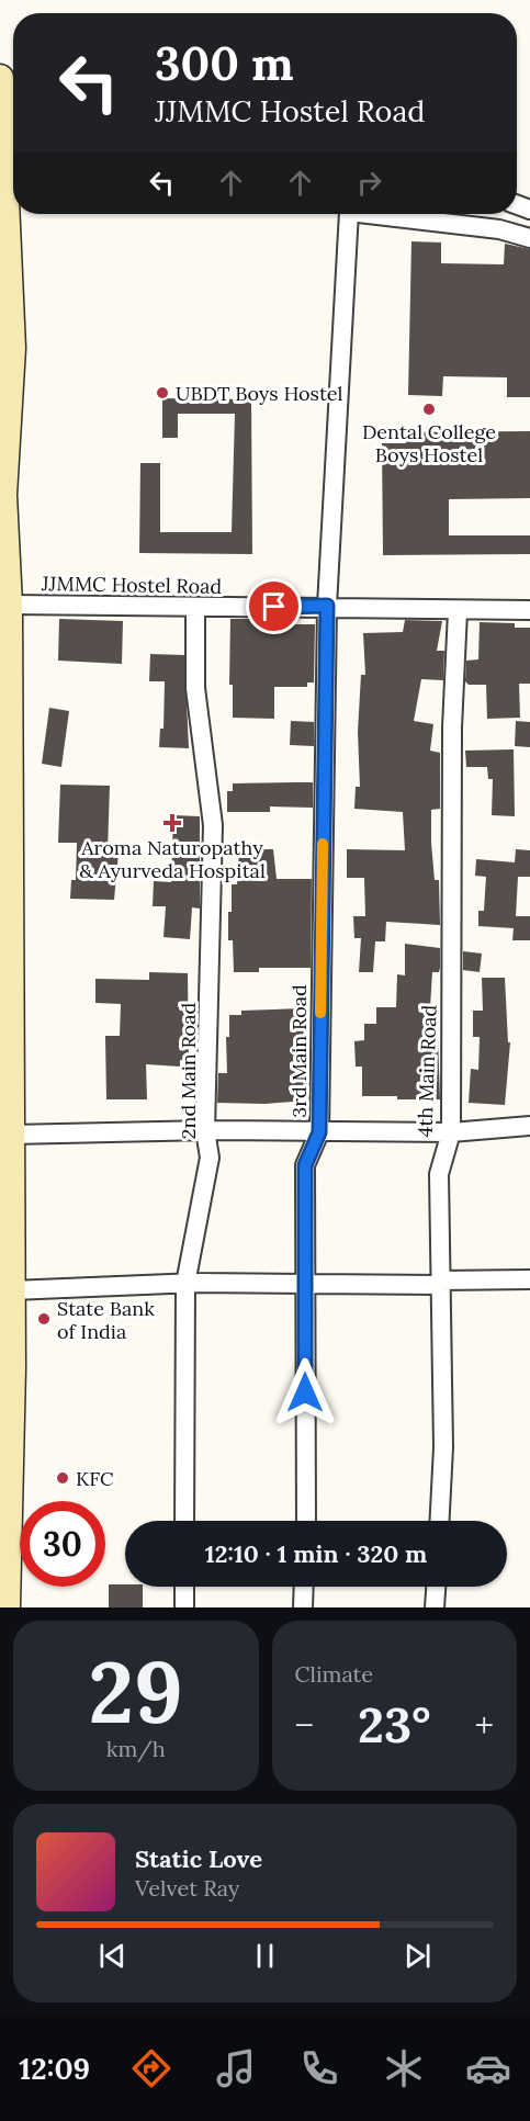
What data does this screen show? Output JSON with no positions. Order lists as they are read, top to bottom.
{
  "streets": {
    "street": [
      "JJMMC Hostel Road",
      "3rd Main Road",
      "2nd Main Road",
      "4th Main Road"
    ]
  },
  "crossings": [
    ["JJMMC Hostel Road", "3rd Main Road"],
    ["JJMMC Hostel Road", "2nd Main Road"],
    ["JJMMC Hostel Road", "4th Main Road"]
  ],
  "places": {
    "other": [
      "UBDT Boys Hostel",
      "Dental College Boys Hostel",
      "State Bank of India",
      "KFC"
    ],
    "health": ["Aroma Naturopathy & Ayurveda Hospital"]
  },
  "page": {
    "turn": ["300 m", "JJMMC Hostel Road"],
    "limit": "30",
    "trip": "12:10 · 1 min · 320 m",
    "tile": [
      ["29", "km/h"],
      "Climate"
    ],
    "heat": ["−", "23°", "+"],
    "song": ["Static Love", "Velvet Ray"],
    "tabs": "12:09"
  }
}
